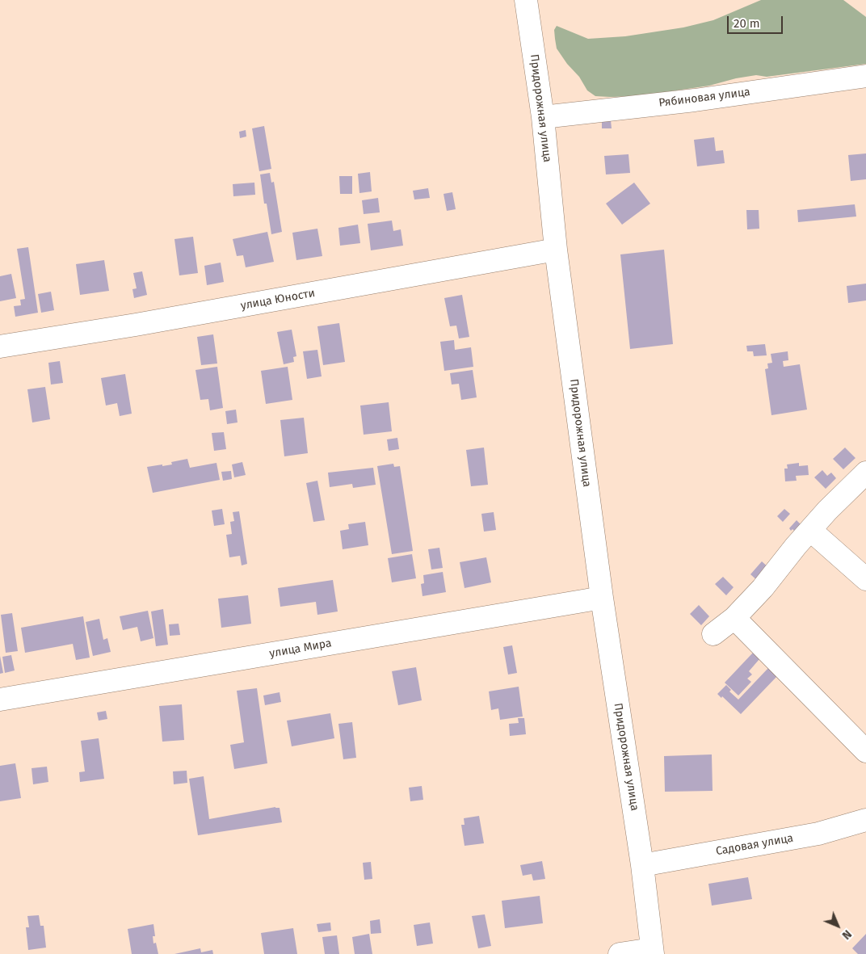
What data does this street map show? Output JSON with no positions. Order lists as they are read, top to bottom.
{
  "streets": {
    "street": [
      "Рябиновая улица",
      "Придорожная улица",
      "улица Юности",
      "улица Мира",
      "Садовая улица"
    ]
  },
  "crossings": [
    ["Рябиновая улица", "Придорожная улица"],
    ["Придорожная улица", "улица Юности"],
    ["Придорожная улица", "улица Мира"],
    ["Придорожная улица", "Садовая улица"]
  ],
  "scale_bar": "20 m",
  "north": "bottom right"
}
